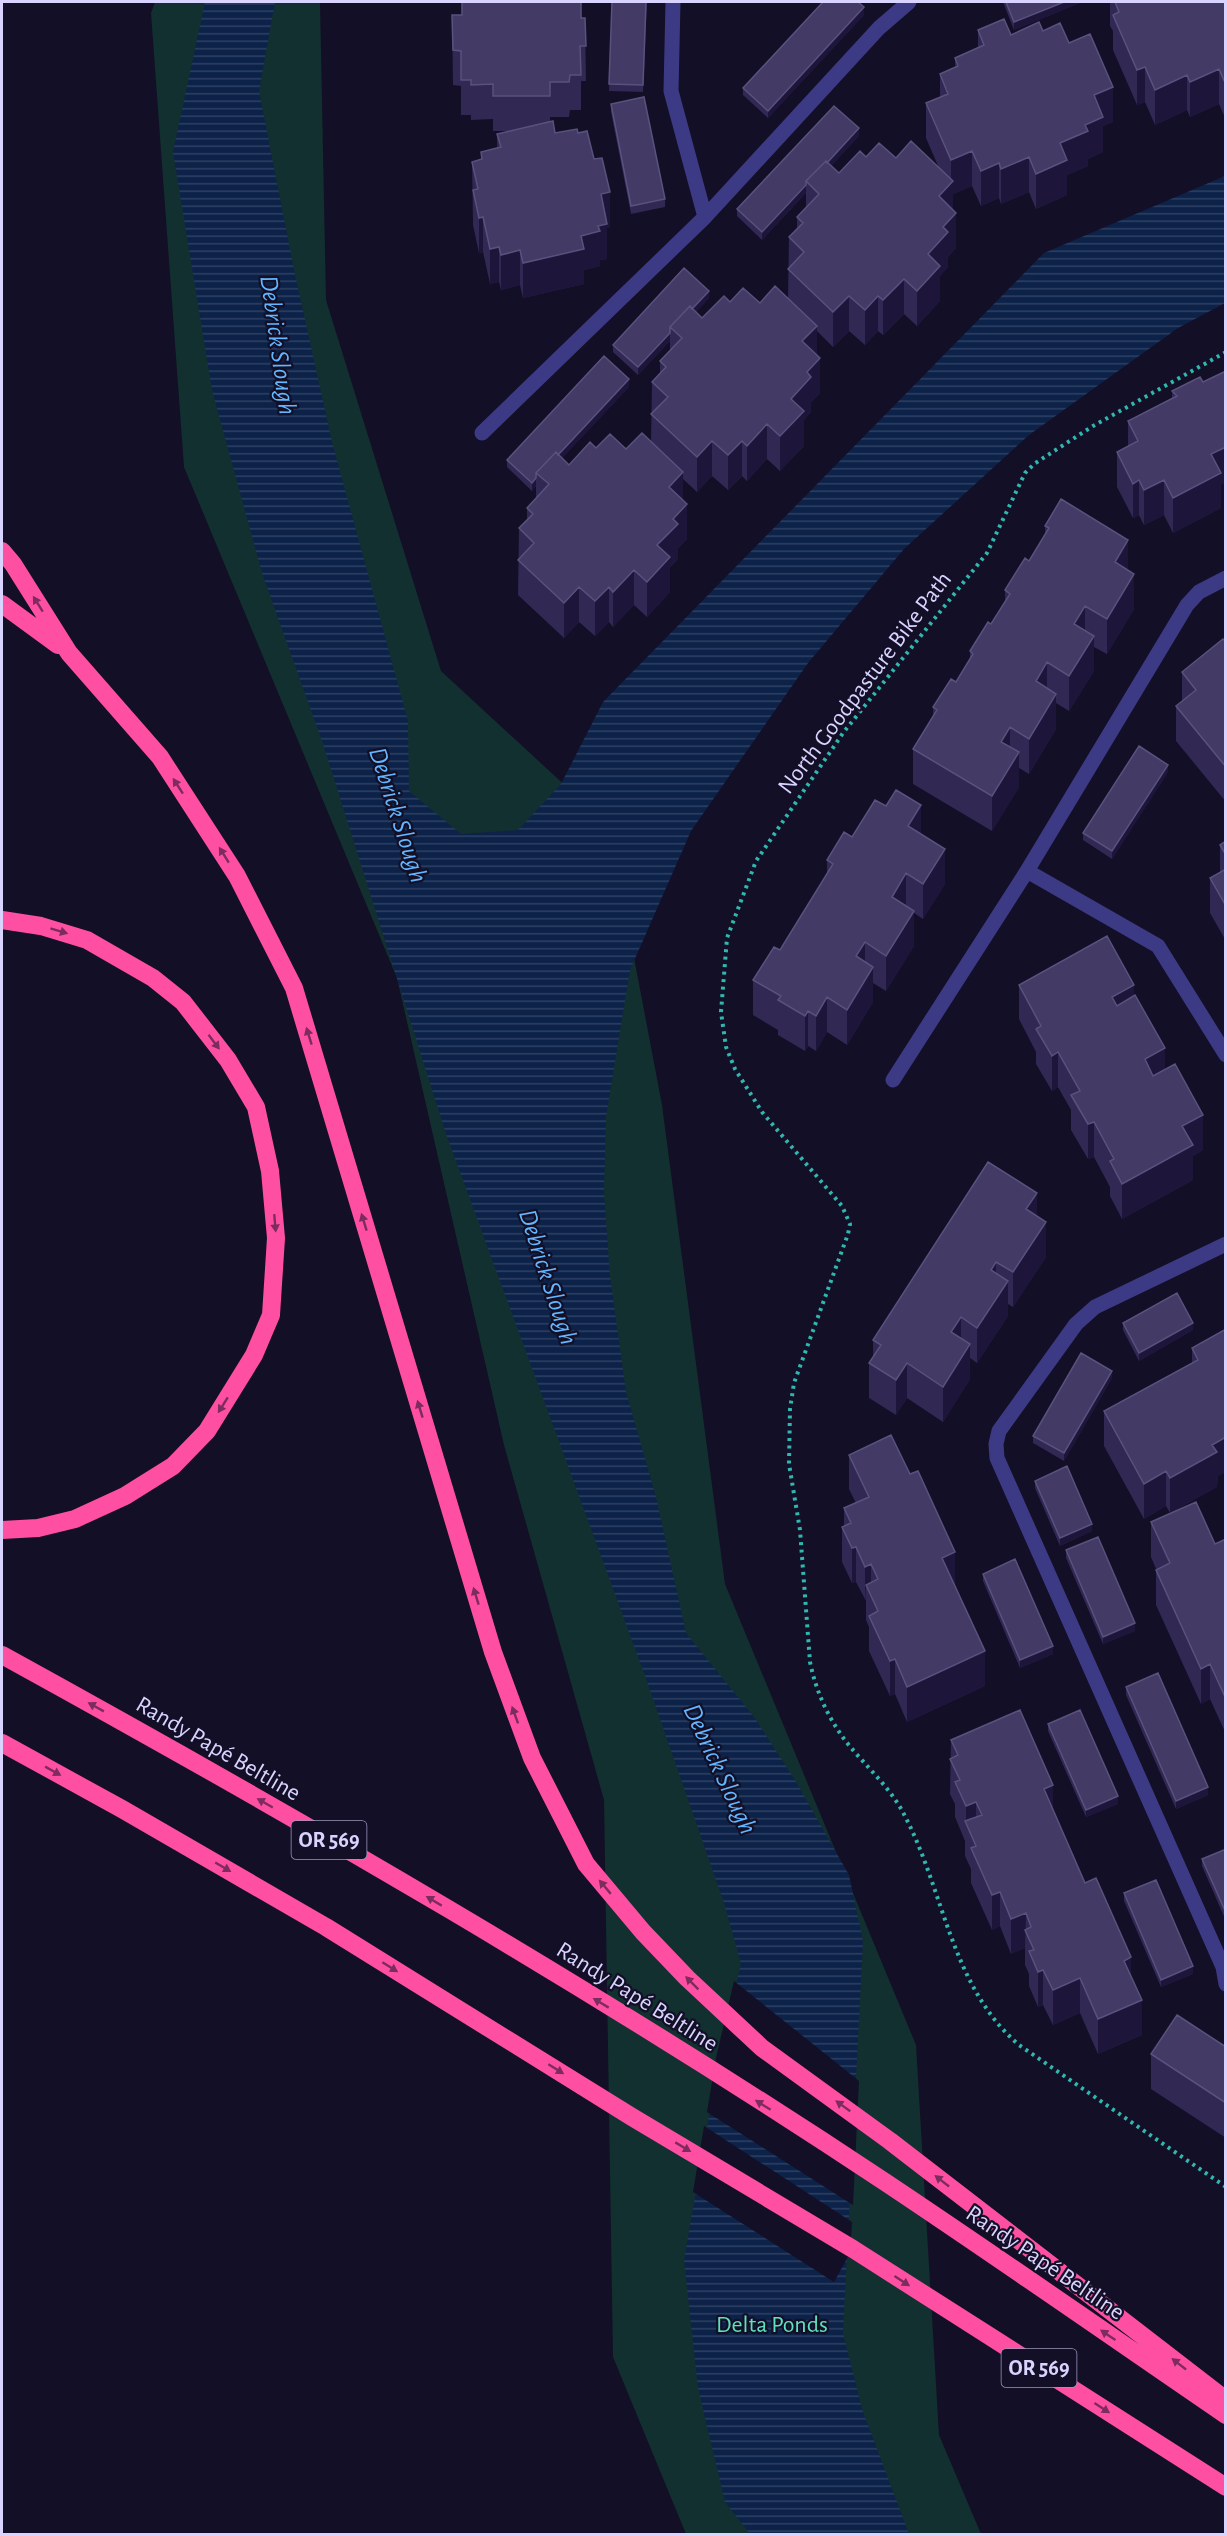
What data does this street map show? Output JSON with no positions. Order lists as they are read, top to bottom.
{
  "streets": {
    "highway": ["Randy Papé Beltline", "OR 569"],
    "path": ["North Goodpasture Bike Path"]
  },
  "water": ["Debrick Slough"],
  "parks": ["Delta Ponds"]
}
